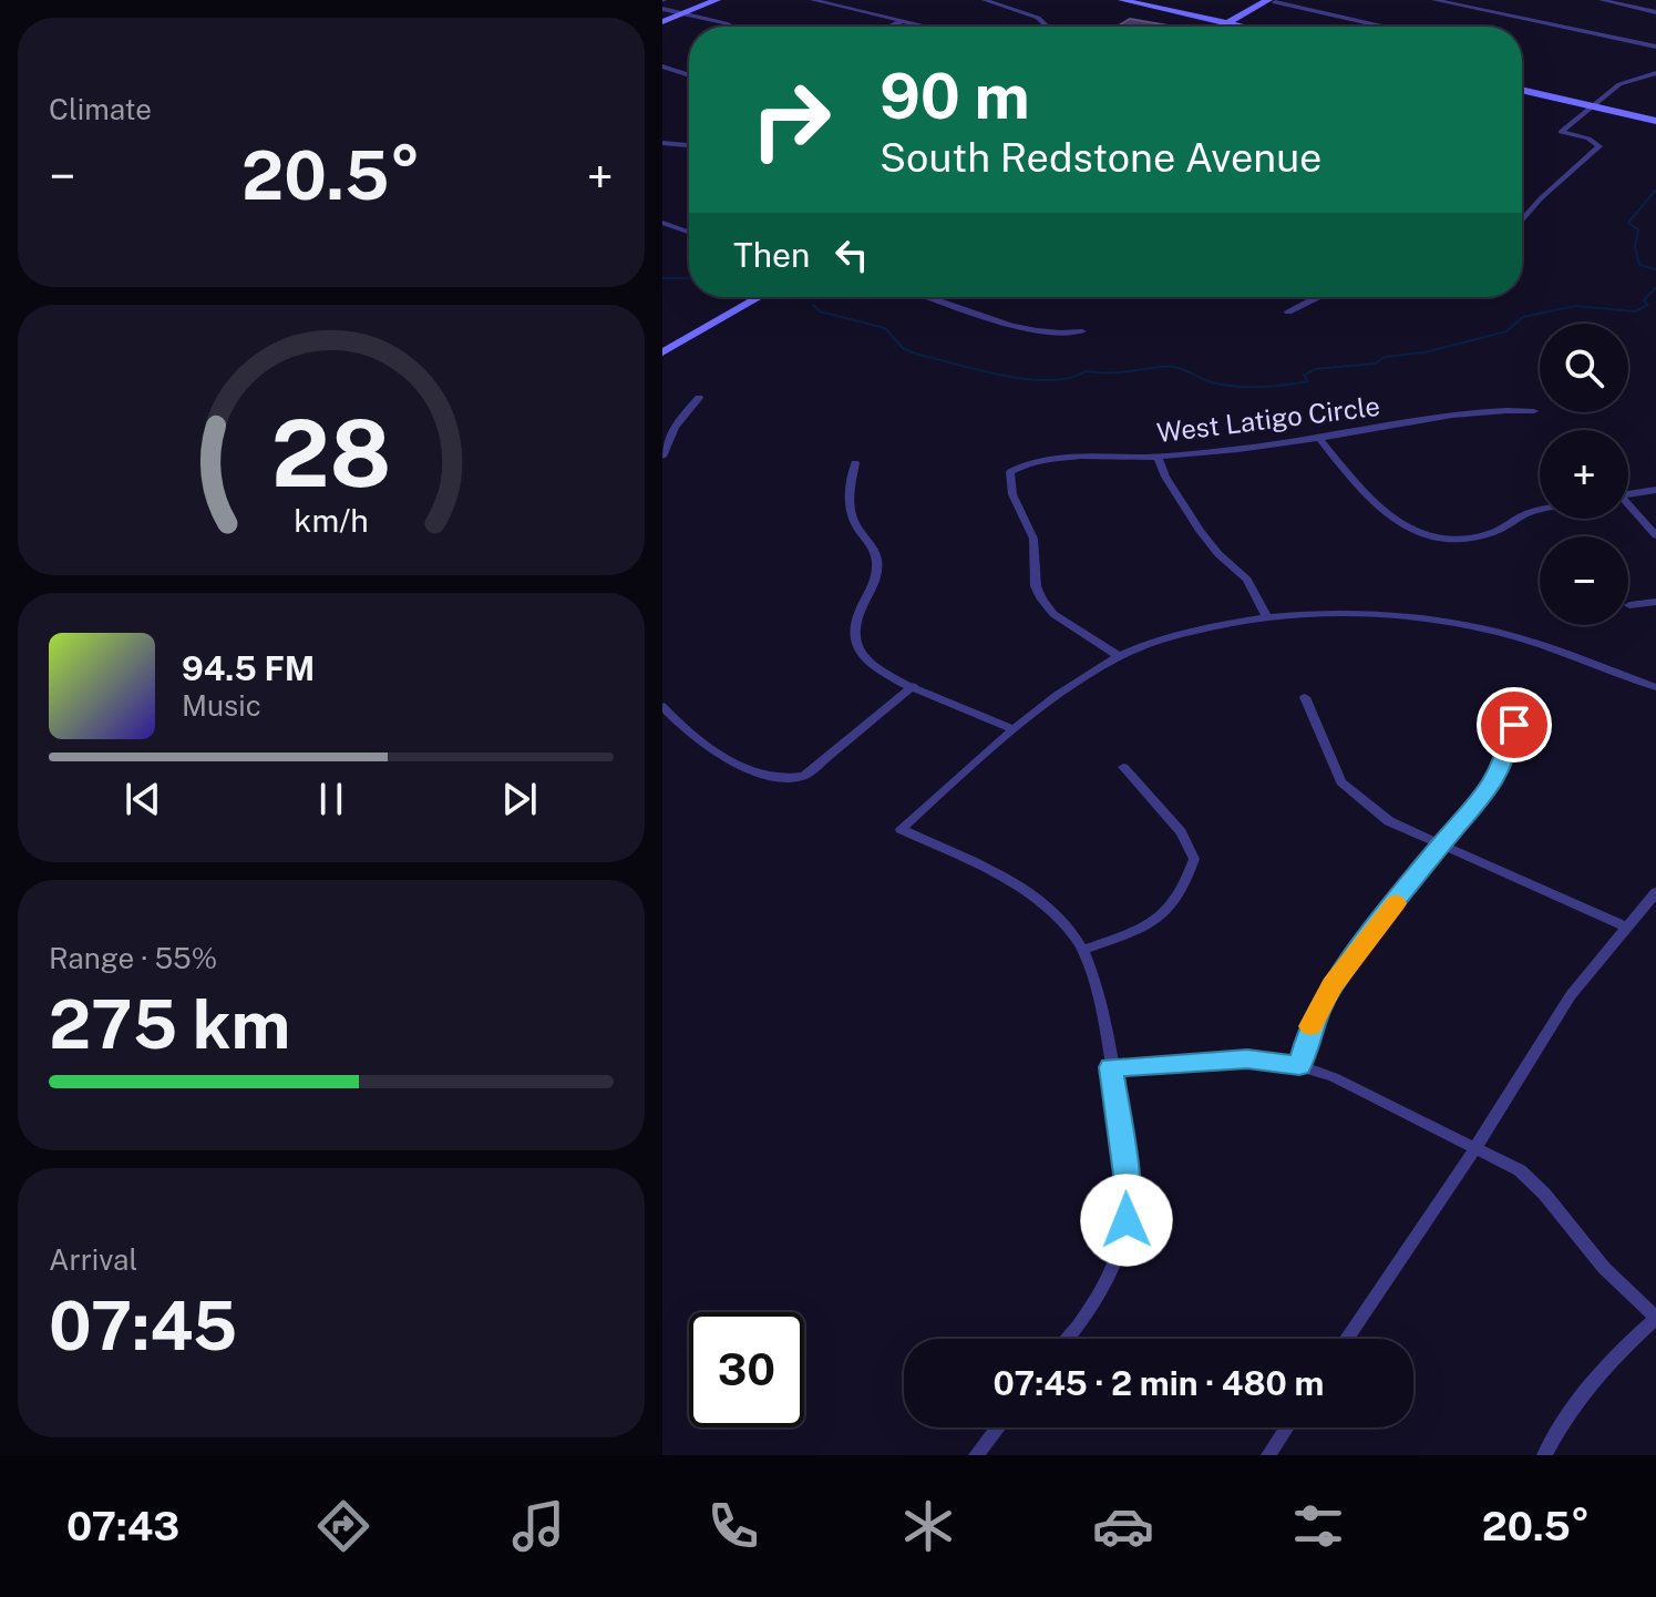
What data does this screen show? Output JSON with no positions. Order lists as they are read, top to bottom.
{
  "streets": {
    "street": ["West Latigo Circle"]
  },
  "page": {
    "tile": [
      "Climate",
      ["Range · 55%", "275 km"],
      ["Arrival", "07:45"]
    ],
    "turn": ["90 m", "South Redstone Avenue"],
    "heat": ["−", "20.5°", "+"],
    "then": "Then",
    "map_buttons": ["+", "−"],
    "song": ["94.5 FM", "Music"],
    "limit": "30",
    "trip": "07:45 · 2 min · 480 m",
    "tabs": ["07:43", "20.5°"],
    "gauge": ["28", "km/h"]
  }
}
